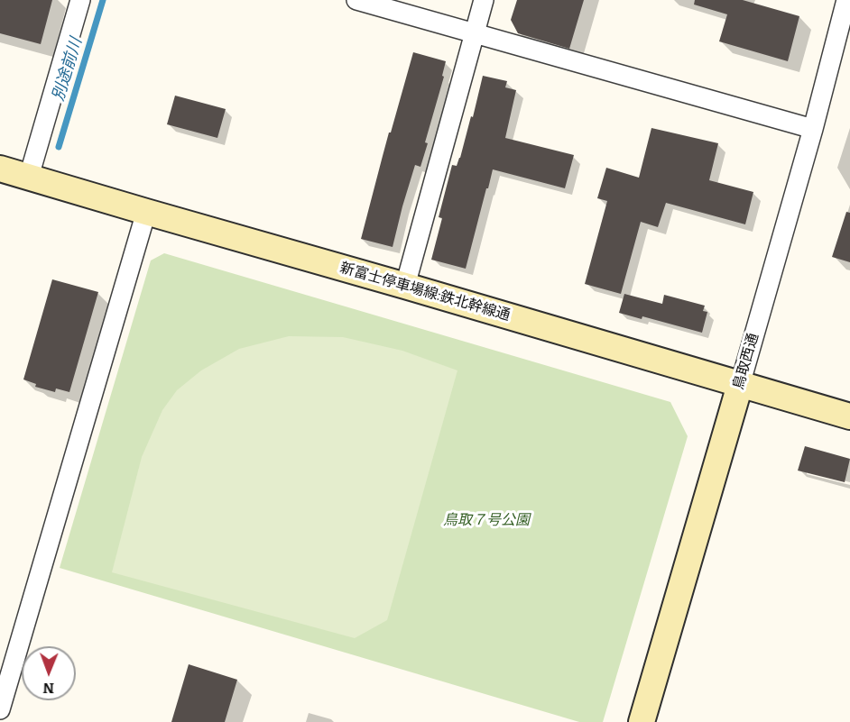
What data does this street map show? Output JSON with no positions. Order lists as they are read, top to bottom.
{
  "streets": {
    "main road": ["新富士停車場線:鉄北幹線通", "鳥取西通"]
  },
  "crossings": [
    ["新富士停車場線:鉄北幹線通", "鳥取西通"]
  ],
  "water": ["別途前川"],
  "parks": ["鳥取７号公園"],
  "north": "bottom"
}
